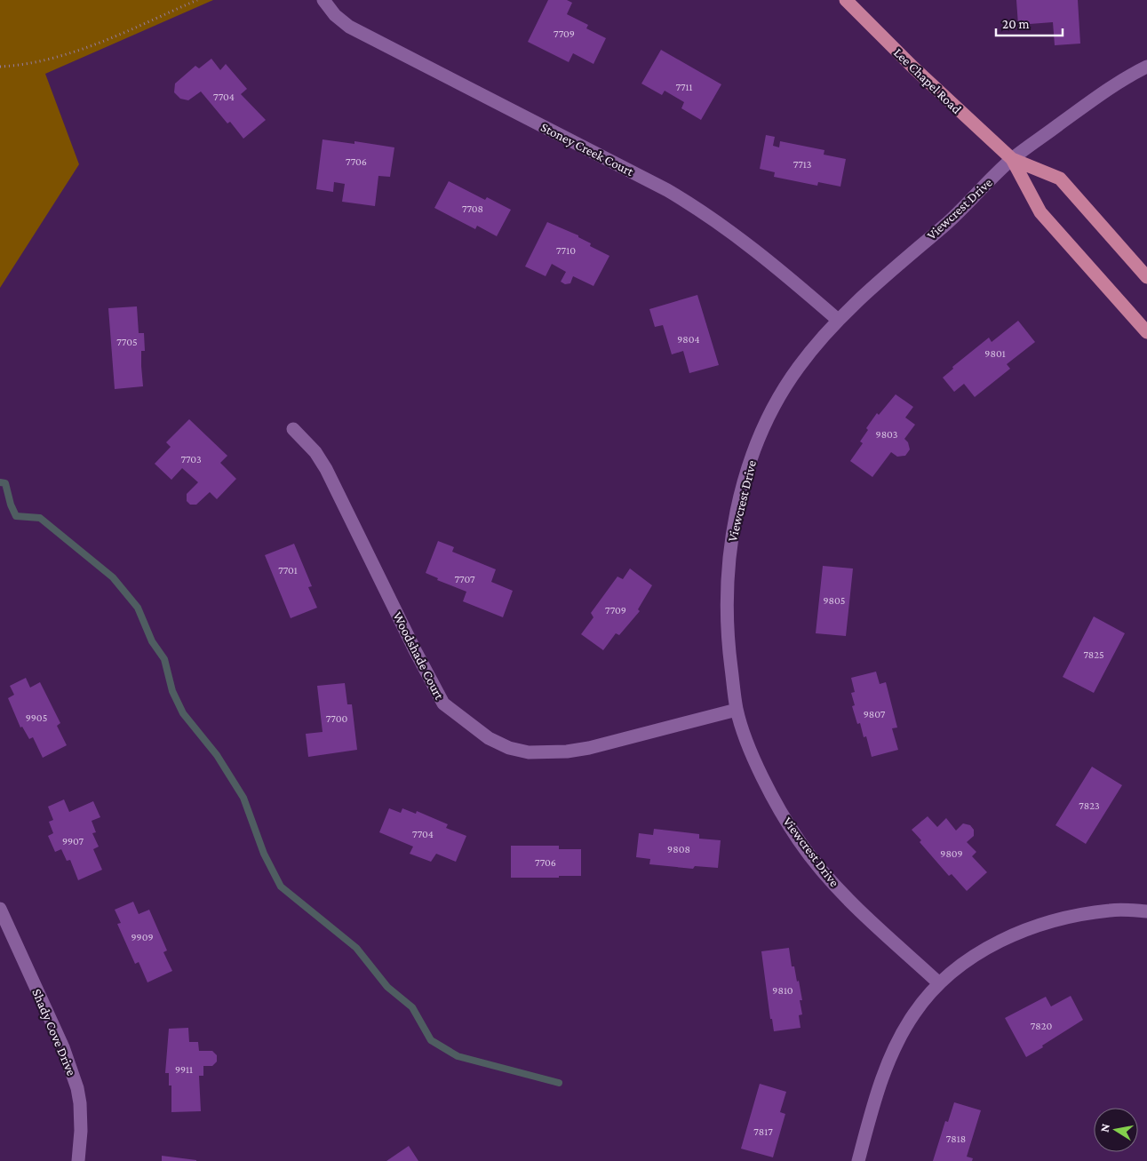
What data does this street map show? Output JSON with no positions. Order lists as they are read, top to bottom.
{
  "streets": {
    "main road": ["Lee Chapel Road"],
    "street": [
      "Stoney Creek Court",
      "Viewcrest Drive",
      "Woodshade Court",
      "Shady Cove Drive"
    ]
  },
  "crossings": [
    ["Lee Chapel Road", "Viewcrest Drive"],
    ["Stoney Creek Court", "Viewcrest Drive"],
    ["Viewcrest Drive", "Woodshade Court"]
  ],
  "house_numbers": [
    "7709",
    "7711",
    "7704",
    "7706",
    "7713",
    "7708",
    "7710",
    "9804",
    "7705",
    "9801",
    "9803",
    "7703",
    "7701",
    "7707",
    "9805",
    "7709",
    "7825",
    "9807",
    "9905",
    "7700",
    "7823",
    "7704",
    "9907",
    "9808",
    "9809",
    "7706",
    "9909",
    "9810",
    "7820",
    "9911",
    "7817",
    "7818"
  ],
  "scale_bar": "20 m",
  "north": "left"
}
